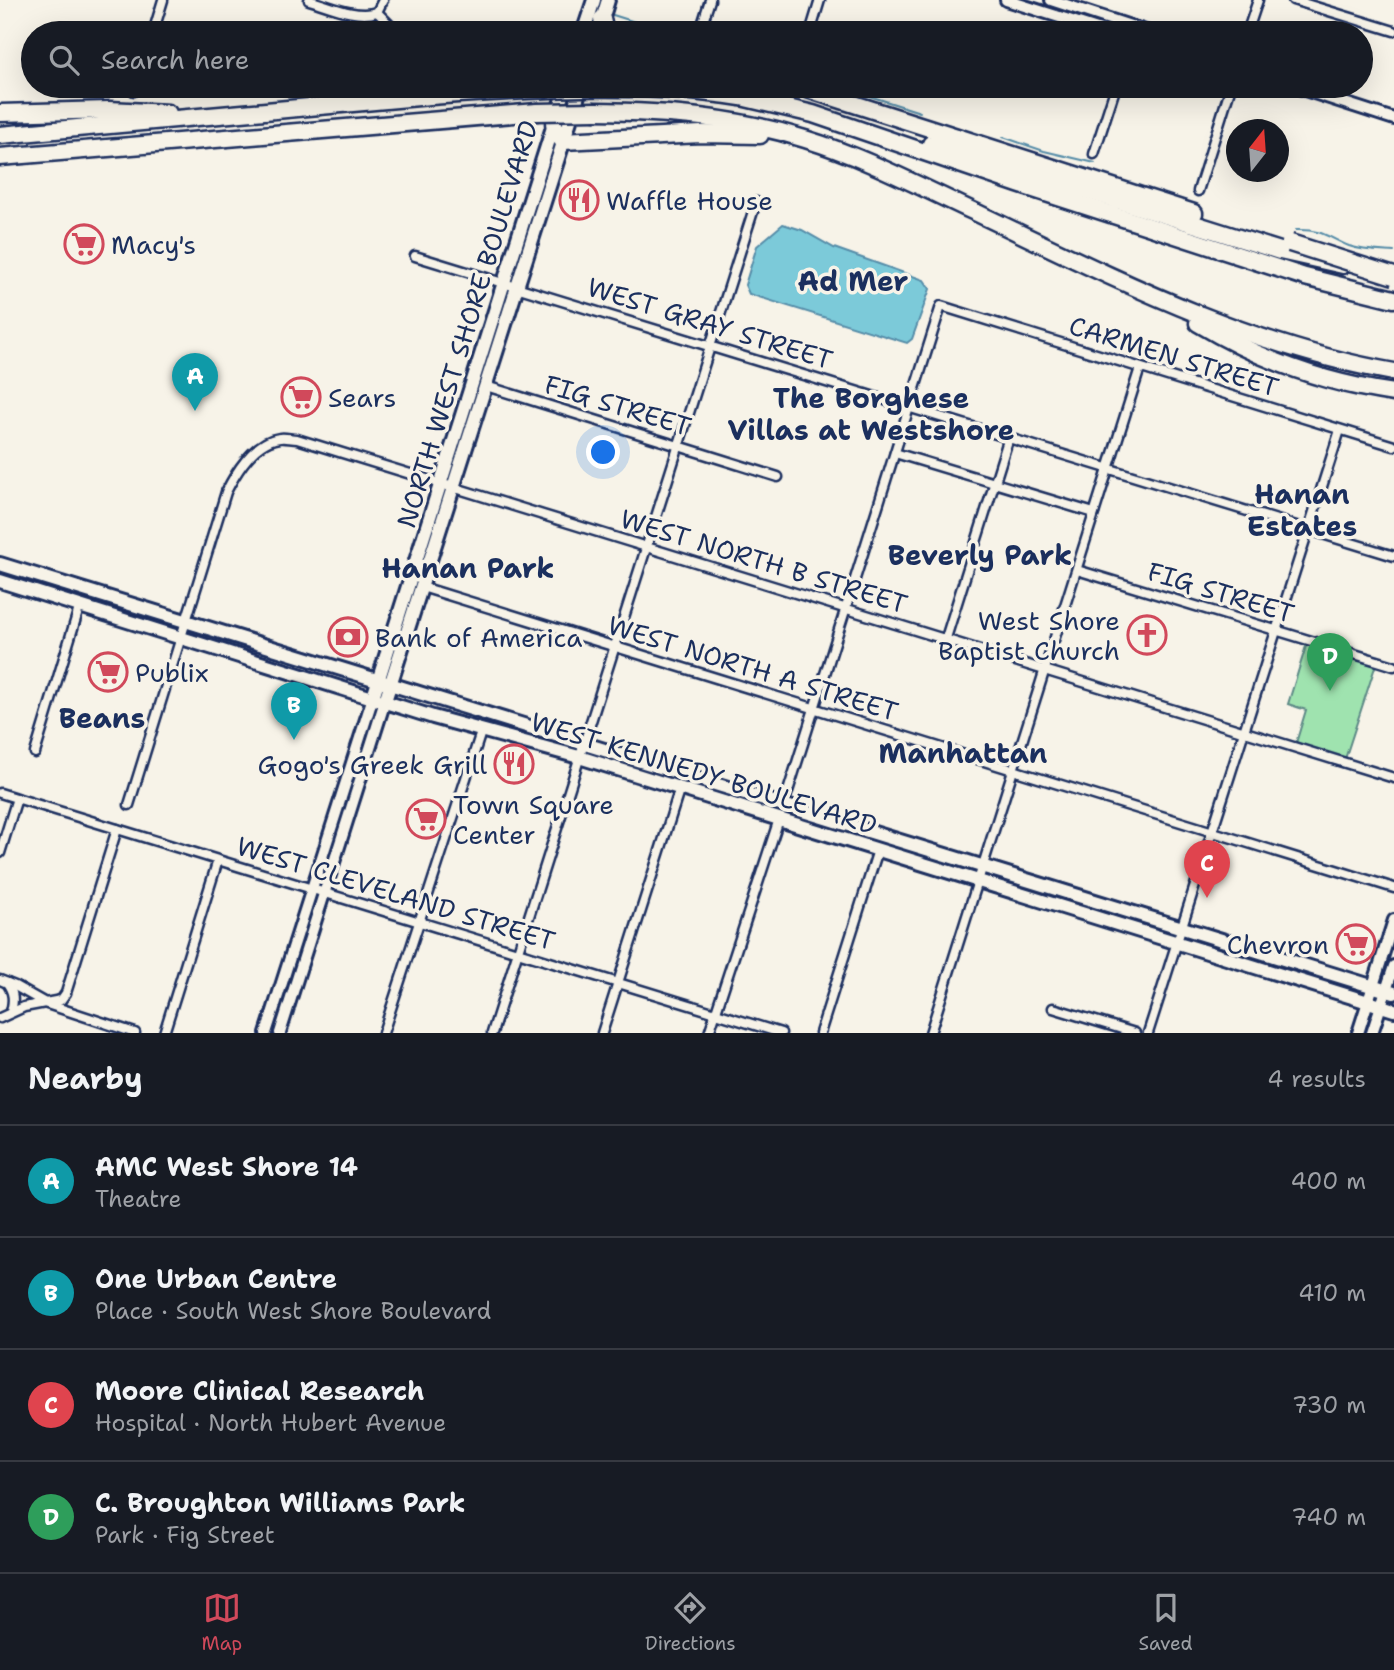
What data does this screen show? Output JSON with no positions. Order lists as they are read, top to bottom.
{
  "streets": {
    "main road": ["NORTH WEST SHORE BOULEVARD", "WEST KENNEDY BOULEVARD"],
    "street": [
      "WEST GRAY STREET",
      "CARMEN STREET",
      "FIG STREET",
      "WEST NORTH B STREET",
      "WEST NORTH A STREET",
      "WEST CLEVELAND STREET"
    ]
  },
  "crossings": [
    ["WEST GRAY STREET", "NORTH WEST SHORE BOULEVARD"],
    ["WEST GRAY STREET", "CARMEN STREET"],
    ["NORTH WEST SHORE BOULEVARD", "WEST NORTH B STREET"],
    ["NORTH WEST SHORE BOULEVARD", "WEST KENNEDY BOULEVARD"],
    ["WEST NORTH B STREET", "WEST KENNEDY BOULEVARD"]
  ],
  "districts": [
    "Ad Mer",
    "The Borghese Villas at Westshore",
    "Hanan Estates",
    "Beverly Park",
    "Hanan Park",
    "Beans",
    "Manhattan"
  ],
  "places": {
    "restaurant": ["Waffle House", "Gogo's Greek Grill"],
    "supermarket": [
      "Macy's",
      "Sears",
      "Publix",
      "Town Square Center",
      "Chevron"
    ],
    "church": ["West Shore Baptist Church"],
    "bank": ["Bank of America"]
  },
  "north": "top",
  "page": {
    "search": "Search here",
    "pins": [
      "A",
      "D",
      "B",
      "C"
    ],
    "heading": ["Nearby", "4 results"],
    "list": [
      {
        "mark": "A",
        "name": "AMC West Shore 14",
        "note": "Theatre",
        "value": "400 m"
      },
      {
        "mark": "B",
        "name": "One Urban Centre",
        "note": "Place · South West Shore Boulevard",
        "value": "410 m"
      },
      {
        "mark": "C",
        "name": "Moore Clinical Research",
        "note": "Hospital · North Hubert Avenue",
        "value": "730 m"
      },
      {
        "mark": "D",
        "name": "C. Broughton Williams Park",
        "note": "Park · Fig Street",
        "value": "740 m"
      }
    ],
    "nav": ["Map", "Directions", "Saved"]
  }
}
